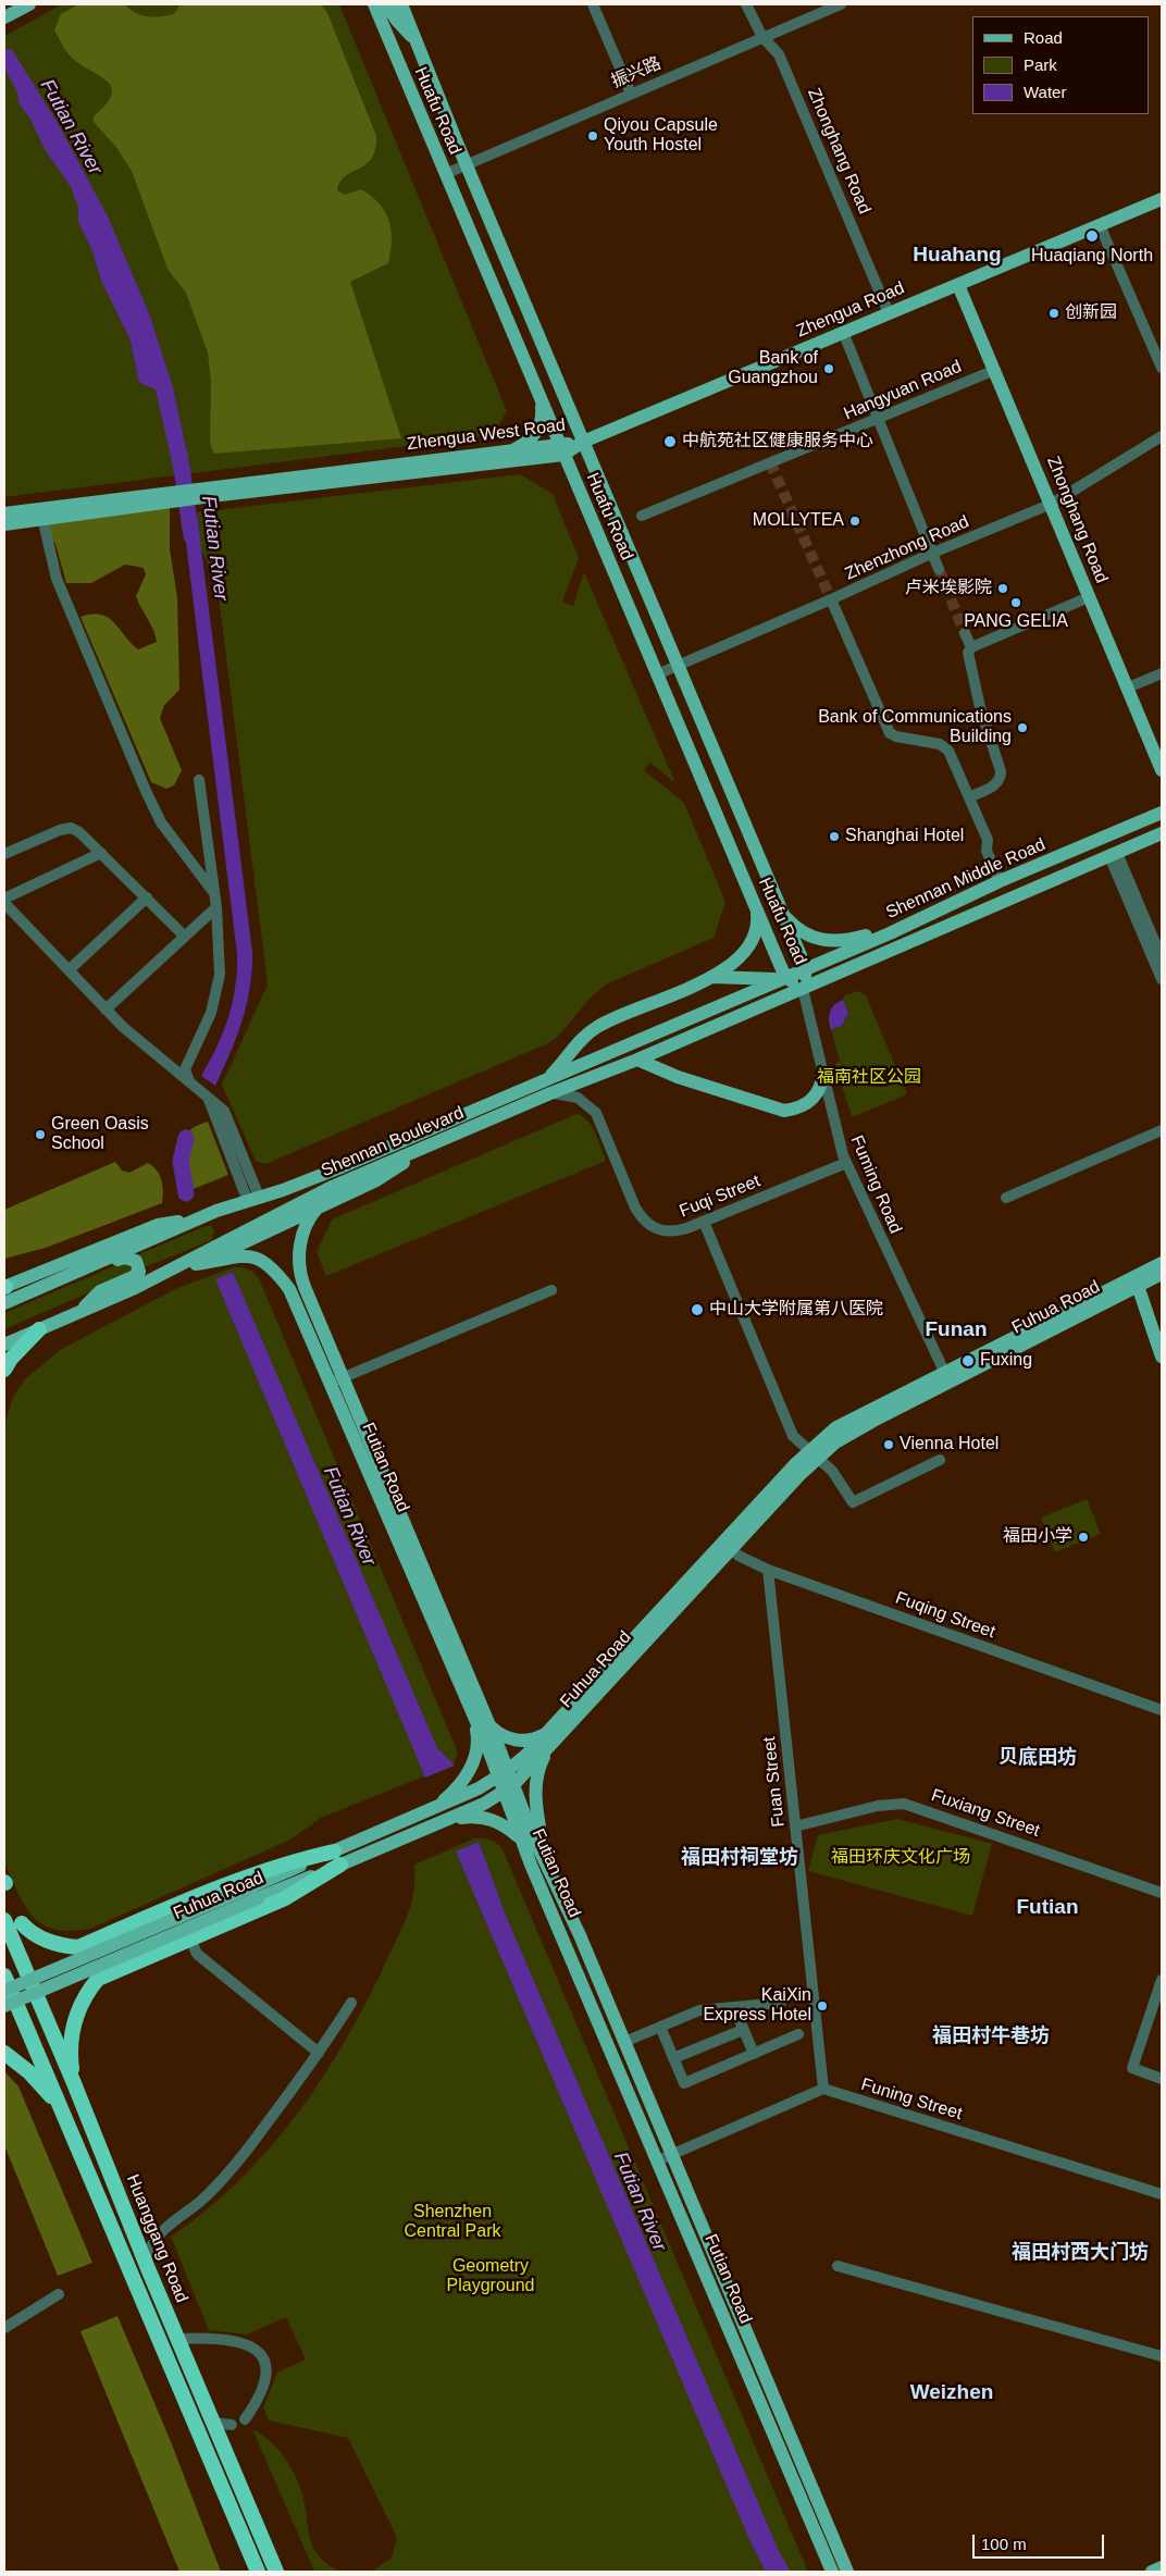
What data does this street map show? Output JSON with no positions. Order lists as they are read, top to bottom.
{
  "streets": {
    "highway": ["Huanggang Road"],
    "main road": [
      "Huafu Road",
      "Zhonghang Road",
      "Zhengua Road",
      "Zhengua West Road",
      "Shennan Middle Road",
      "Shennan Boulevard",
      "Fuhua Road",
      "Futian Road"
    ],
    "street": [
      "振兴路",
      "Hangyuan Road",
      "Zhenzhong Road",
      "Fuming Road",
      "Fuqi Street",
      "Fuqing Street",
      "Fuan Street",
      "Fuxiang Street",
      "Funing Street"
    ]
  },
  "crossings": [
    ["振兴路", "Huafu Road"],
    ["振兴路", "Zhonghang Road"],
    ["Huafu Road", "Zhengua Road"],
    ["Huafu Road", "Zhengua West Road"],
    ["Huafu Road", "Zhenzhong Road"],
    ["Huafu Road", "Shennan Middle Road"],
    ["Huafu Road", "Shennan Boulevard"],
    ["Huafu Road", "Fuming Road"],
    ["Zhonghang Road", "Zhengua Road"],
    ["Zhonghang Road", "Hangyuan Road"],
    ["Zhonghang Road", "Zhenzhong Road"],
    ["Zhengua Road", "Zhengua West Road"],
    ["Shennan Middle Road", "Shennan Boulevard"],
    ["Shennan Middle Road", "Fuming Road"],
    ["Shennan Boulevard", "Fuming Road"],
    ["Shennan Boulevard", "Fuqi Street"],
    ["Fuming Road", "Fuqi Street"],
    ["Fuming Road", "Fuhua Road"],
    ["Fuhua Road", "Futian Road"],
    ["Fuhua Road", "Fuqing Street"],
    ["Fuqing Street", "Fuan Street"],
    ["Fuan Street", "Fuxiang Street"],
    ["Fuan Street", "Funing Street"]
  ],
  "districts": [
    "Huahang",
    "Funan",
    "贝底田坊",
    "福田村祠堂坊",
    "Futian",
    "福田村牛巷坊",
    "福田村西大门坊",
    "Weizhen"
  ],
  "water": ["Futian River"],
  "parks": [
    "福南社区公园",
    "福田环庆文化广场",
    "Shenzhen Central Park",
    "Geometry Playground"
  ],
  "places": [
    "Qiyou Capsule Youth Hostel",
    "Huaqiang North",
    "创新园",
    "Bank of Guangzhou",
    "中航苑社区健康服务中心",
    "MOLLYTEA",
    "卢米埃影院",
    "PANG GELIA",
    "Bank of Communications Building",
    "Shanghai Hotel",
    "Green Oasis School",
    "中山大学附属第八医院",
    "Fuxing",
    "Vienna Hotel",
    "福田小学",
    "KaiXin Express Hotel"
  ],
  "legend": ["Road", "Park", "Water"],
  "scale_bar": "100 m"
}
